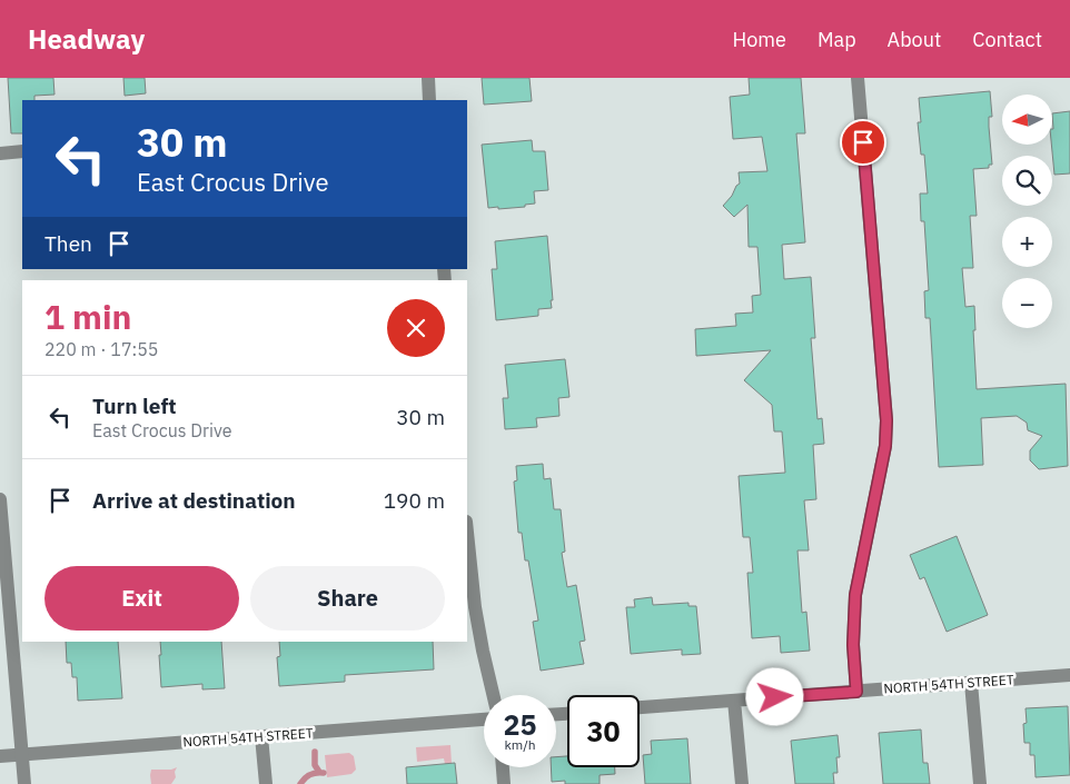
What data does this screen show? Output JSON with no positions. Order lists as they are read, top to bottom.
{
  "streets": {
    "street": ["NORTH 54TH STREET"]
  },
  "north": "left",
  "page": {
    "header": "Headway",
    "nav": [
      "Home",
      "Map",
      "About",
      "Contact"
    ],
    "map_buttons": ["+", "−"],
    "turn": ["30 m", "East Crocus Drive"],
    "then": "Then",
    "heading": ["1 min", "220 m · 17:55"],
    "list": [
      {
        "name": "Turn left",
        "note": "East Crocus Drive",
        "value": "30 m"
      },
      {
        "name": "Arrive at destination",
        "value": "190 m"
      }
    ],
    "buttons": ["Exit", "Share"],
    "speed": "25 km/h",
    "limit": "30"
  }
}
